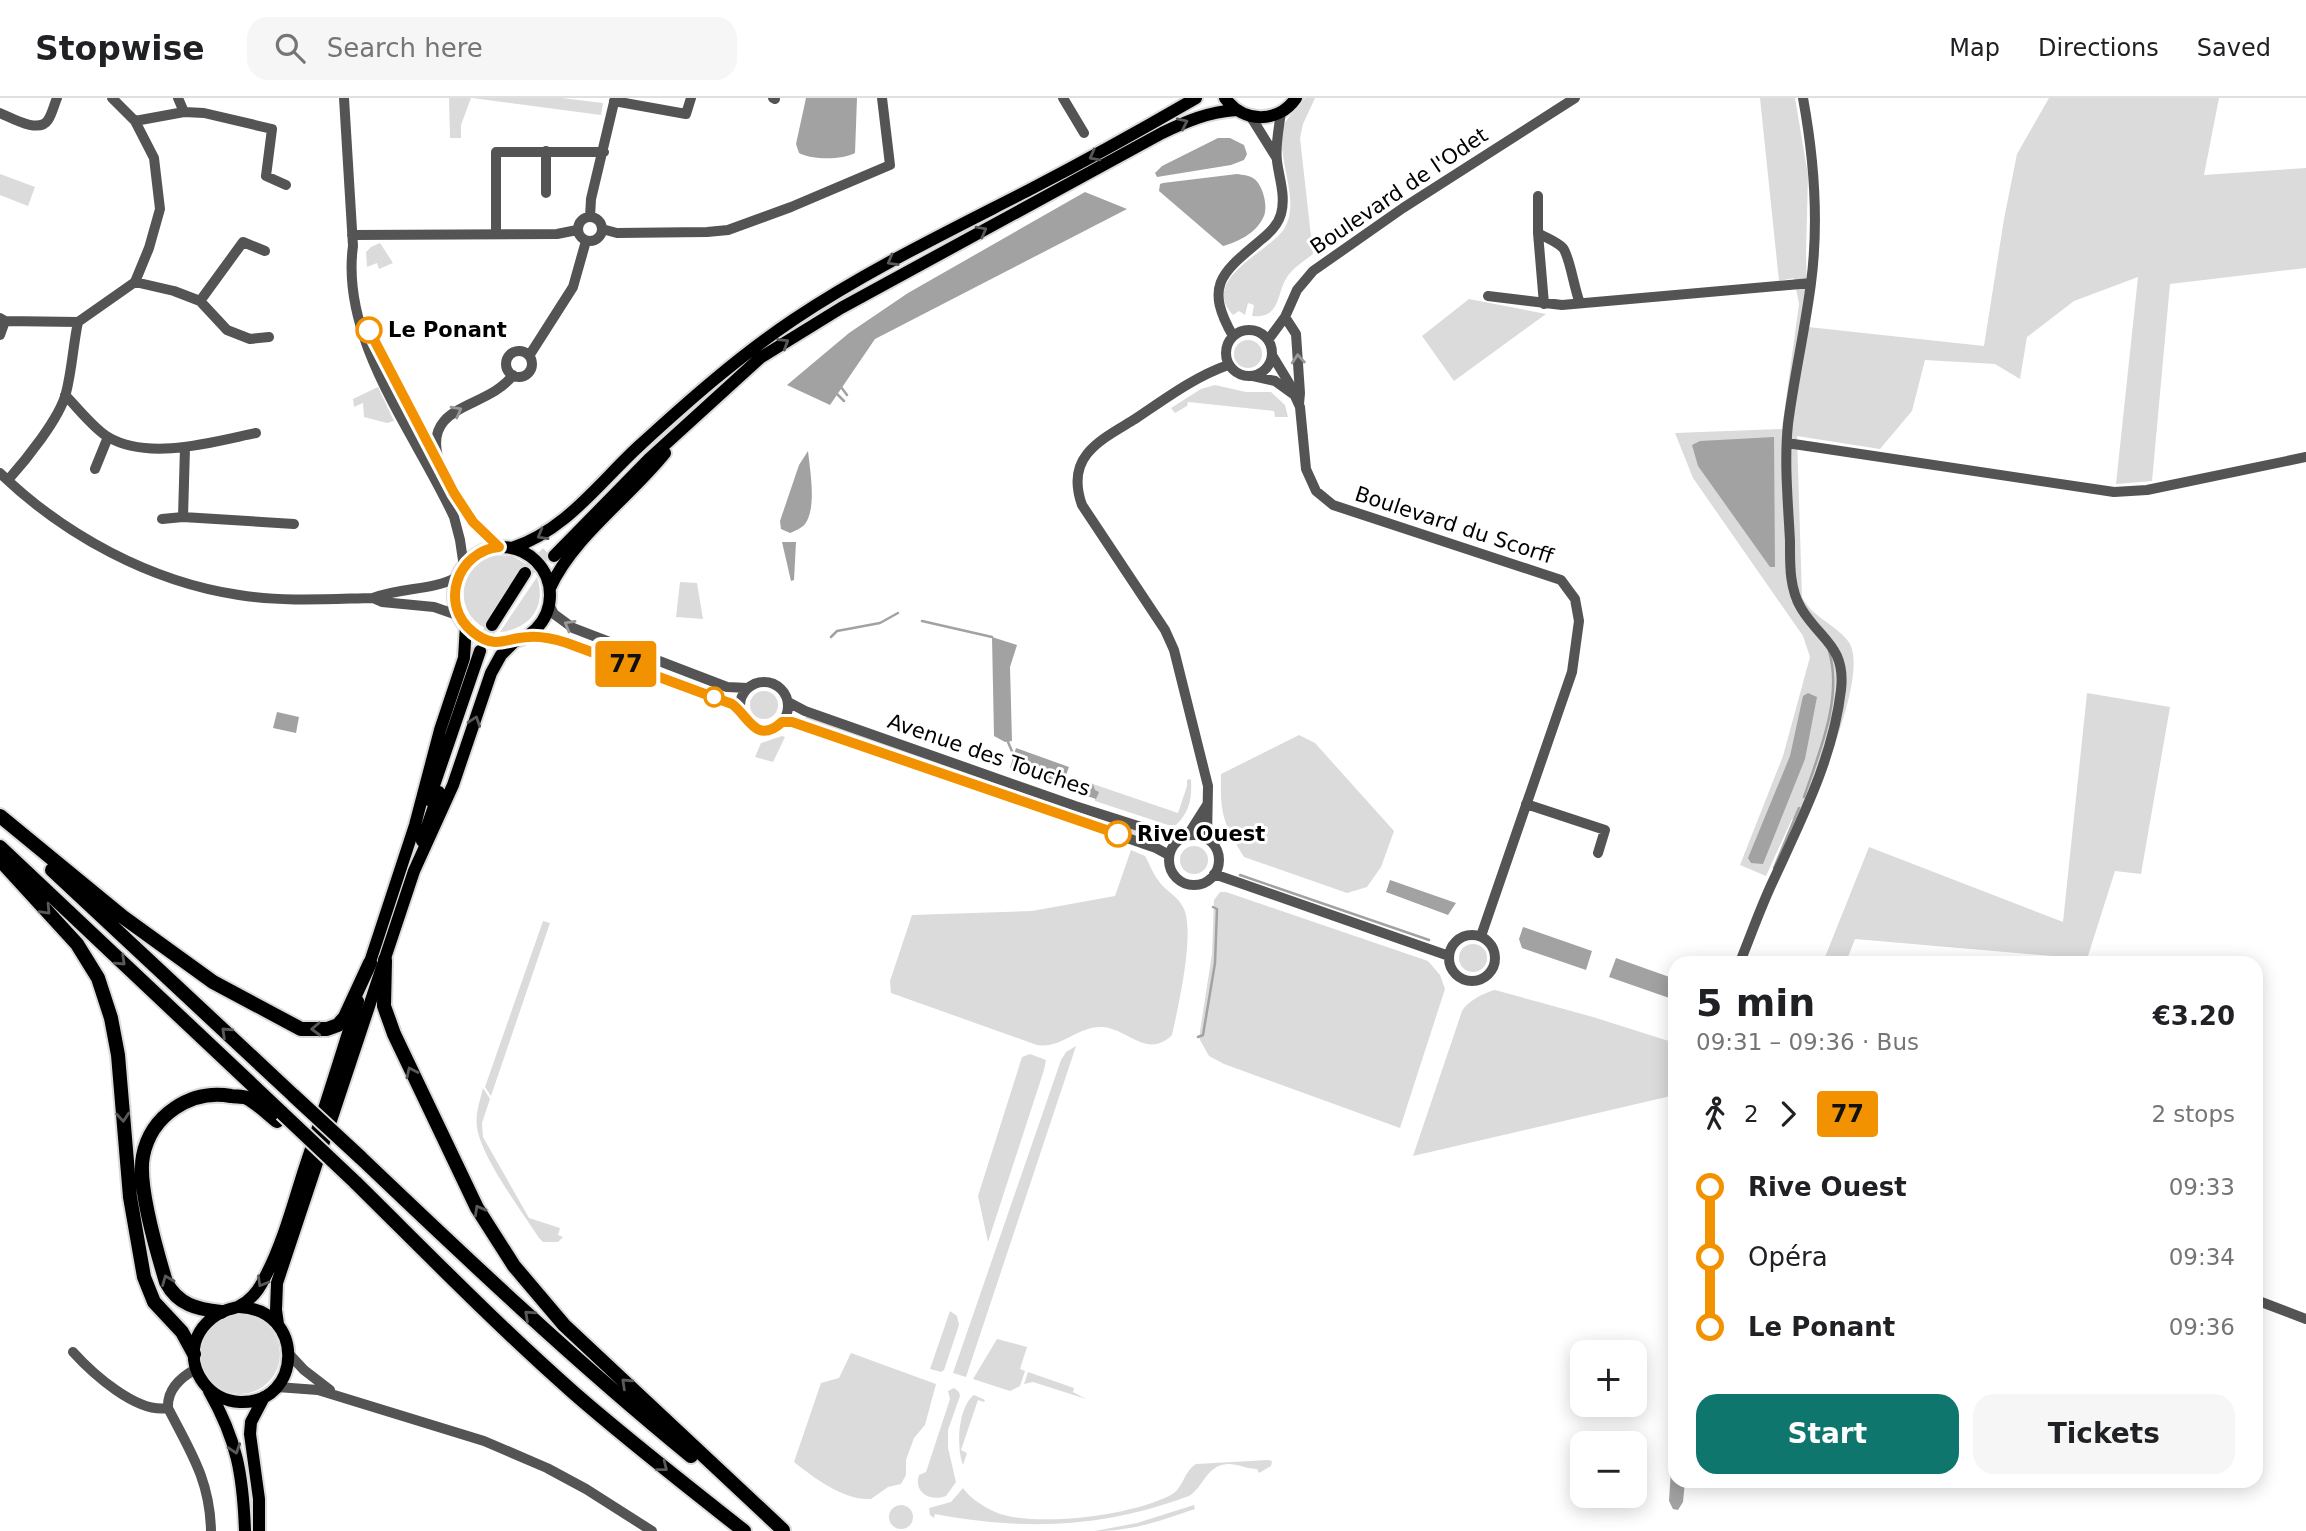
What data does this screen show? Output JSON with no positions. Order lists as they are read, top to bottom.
{
  "streets": {
    "street": ["Boulevard de l'Odet", "Boulevard du Scorff", "Avenue des Touches"]
  },
  "crossings": [
    ["Boulevard de l'Odet", "Boulevard du Scorff"]
  ],
  "places": ["Le Ponant", "Rive Ouest"],
  "lines": ["bus line 77"],
  "page": {
    "header": "Stopwise",
    "search": "Search here",
    "nav": ["Map", "Directions", "Saved"],
    "on_map": "77",
    "heading": ["5 min", "09:31 – 09:36 · Bus", "€3.20"],
    "legs": ["2", "77", "2 stops"],
    "list": [
      {
        "name": "Rive Ouest",
        "value": "09:33"
      },
      {
        "name": "Opéra",
        "value": "09:34"
      },
      {
        "name": "Le Ponant",
        "value": "09:36"
      }
    ],
    "map_buttons": ["+", "−"],
    "buttons": ["Start", "Tickets"]
  }
}
